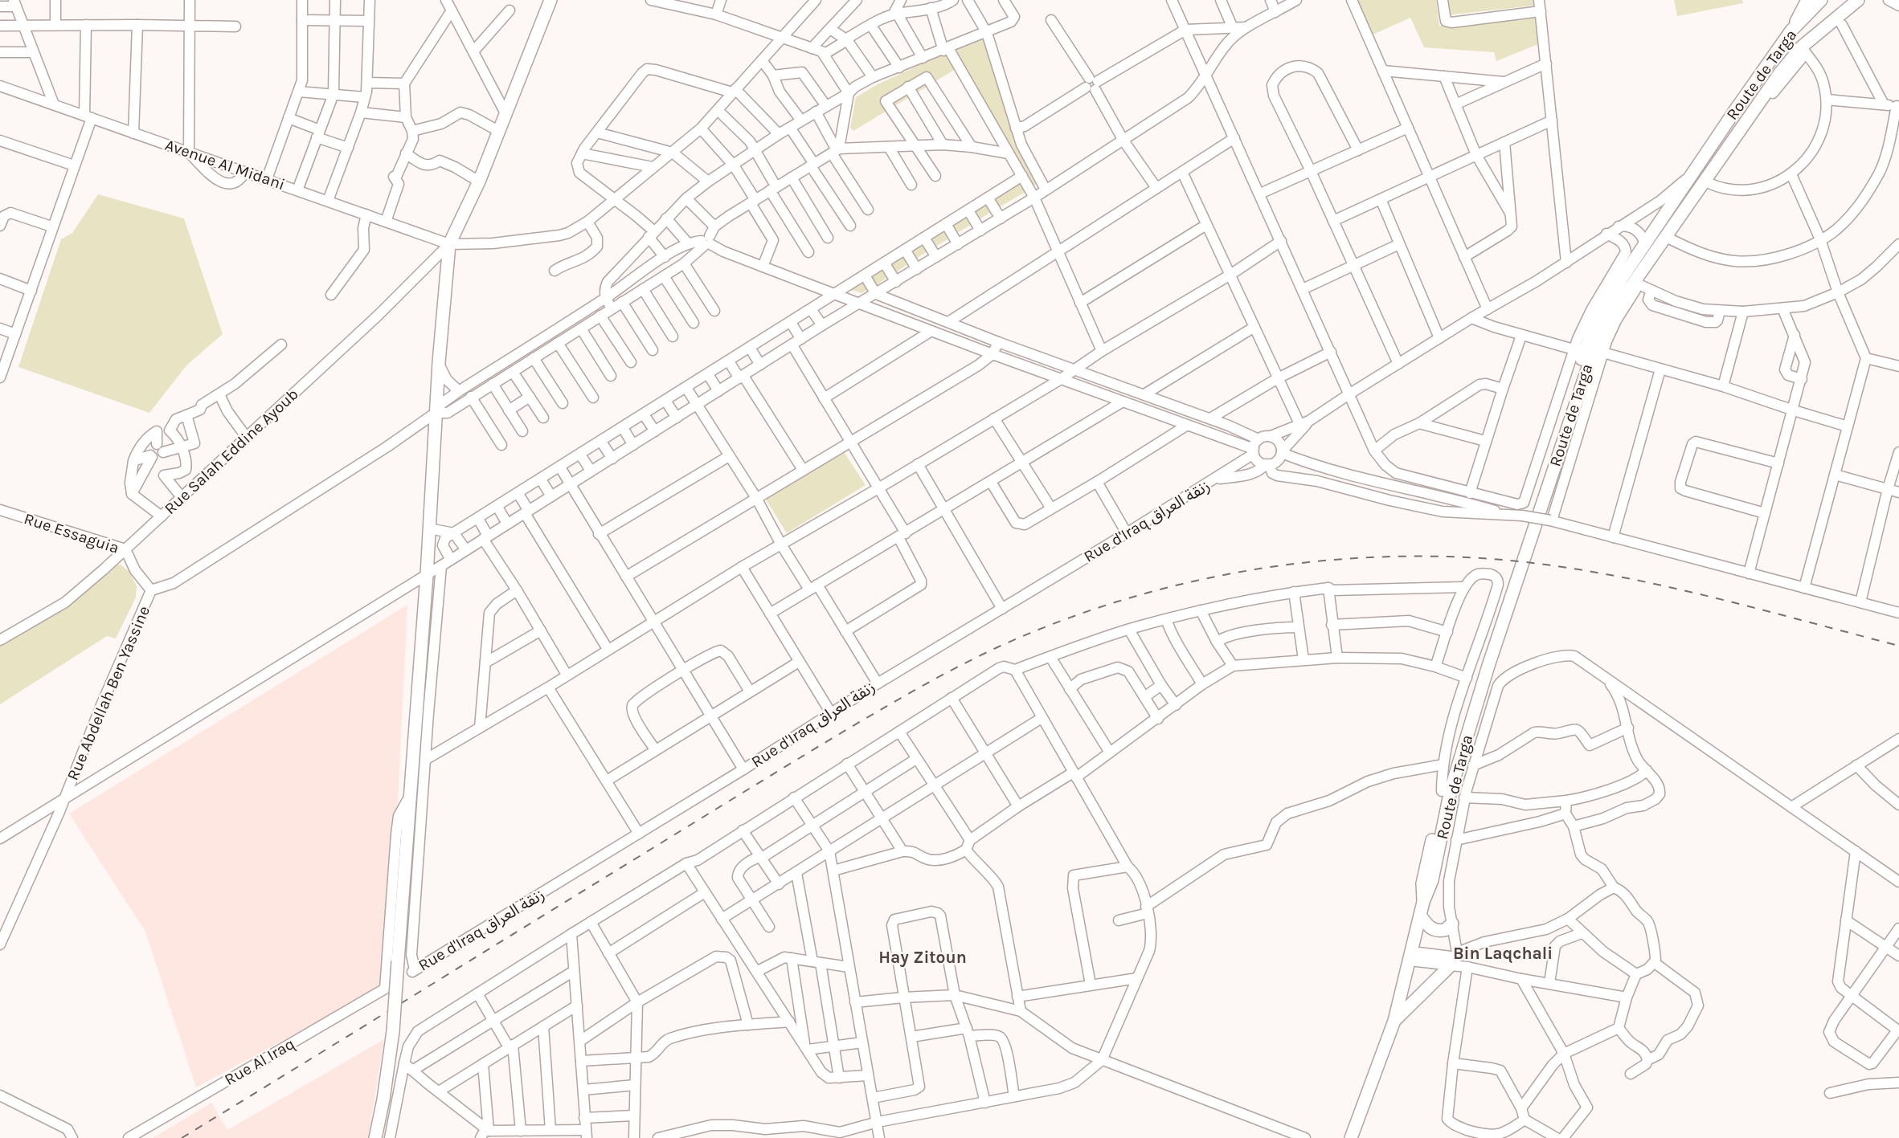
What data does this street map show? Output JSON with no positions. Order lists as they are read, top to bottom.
{
  "streets": {
    "main road": ["Route de Targa"],
    "street": [
      "Avenue Al Midani",
      "Rue Salah Eddine Ayoub",
      "Rue d'Iraq زنقة العراق",
      "Rue Essaguia",
      "Rue Abdellah Ben Yassine",
      "Rue Al Iraq"
    ]
  },
  "crossings": [
    ["Avenue Al Midani", "Rue Salah Eddine Ayoub"],
    ["Rue Salah Eddine Ayoub", "Rue Essaguia"],
    ["Rue Essaguia", "Rue Abdellah Ben Yassine"]
  ],
  "districts": ["Bin Laqchali", "Hay Zitoun"]
}
